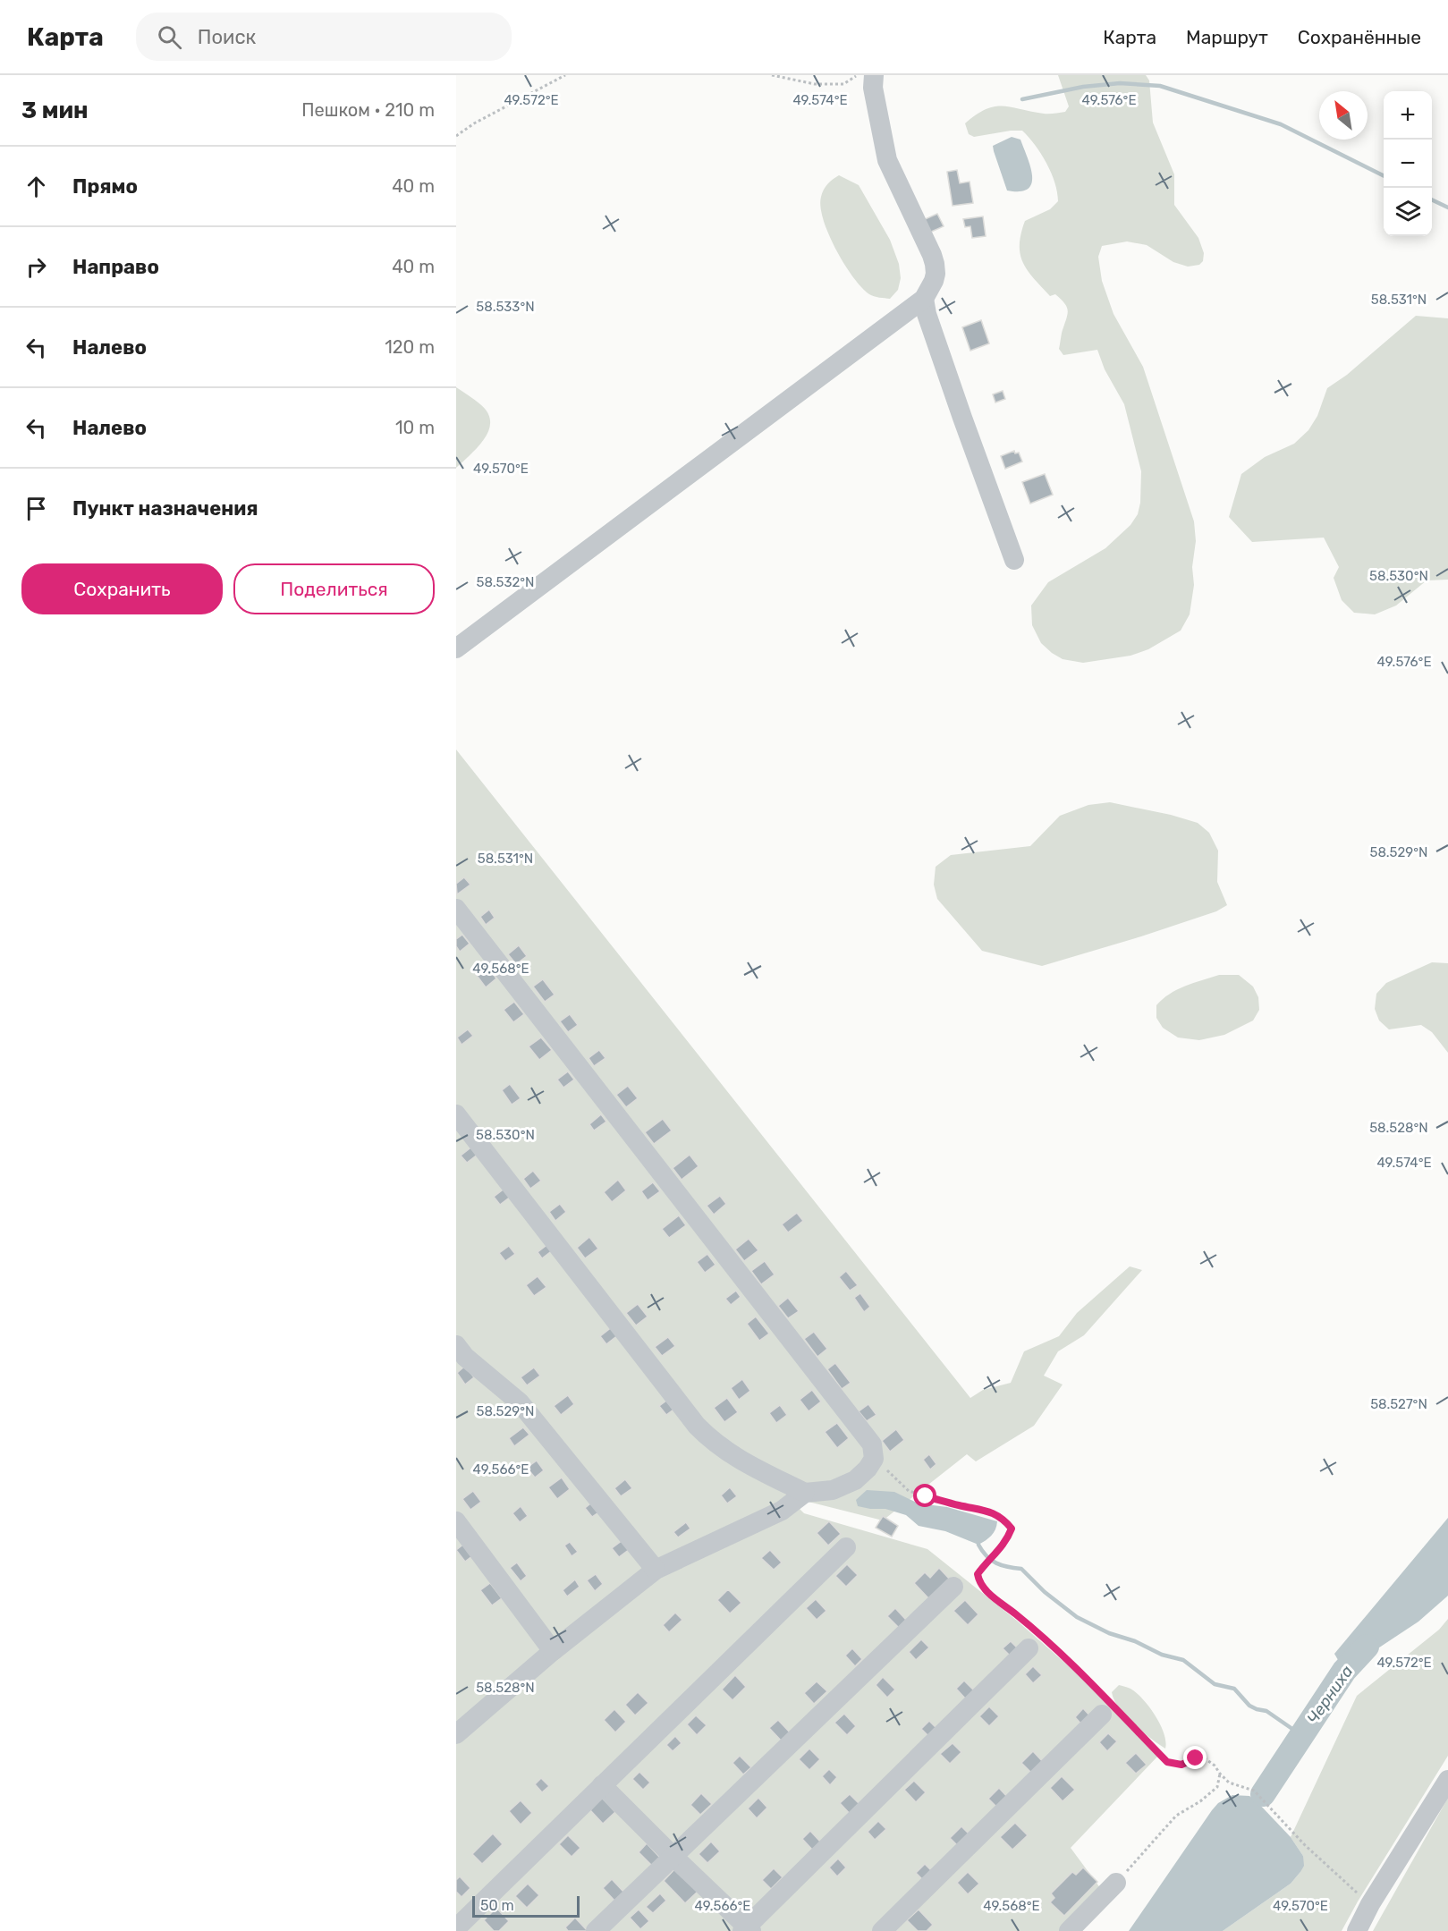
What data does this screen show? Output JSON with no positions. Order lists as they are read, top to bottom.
{
  "water": ["Черниха"],
  "scale_bar": "50 m",
  "north": "top left",
  "page": {
    "header": "Карта",
    "search": "Поиск",
    "nav": ["Карта", "Маршрут", "Сохранённые"],
    "heading": ["3 мин", "Пешком · 210 m"],
    "map_buttons": ["+", "−"],
    "list": [
      ["Прямо", "40 m"],
      ["Направо", "40 m"],
      ["Налево", "120 m"],
      ["Налево", "10 m"],
      "Пункт назначения"
    ],
    "buttons": ["Сохранить", "Поделиться"],
    "scale": "50 m"
  },
  "coordinates": [
    "49.572°E",
    "49.574°E",
    "49.576°E",
    "58.531°N",
    "58.533°N",
    "49.570°E",
    "58.530°N",
    "58.532°N",
    "58.529°N",
    "49.568°E",
    "58.528°N",
    "58.527°N",
    "49.566°E"
  ]
}
